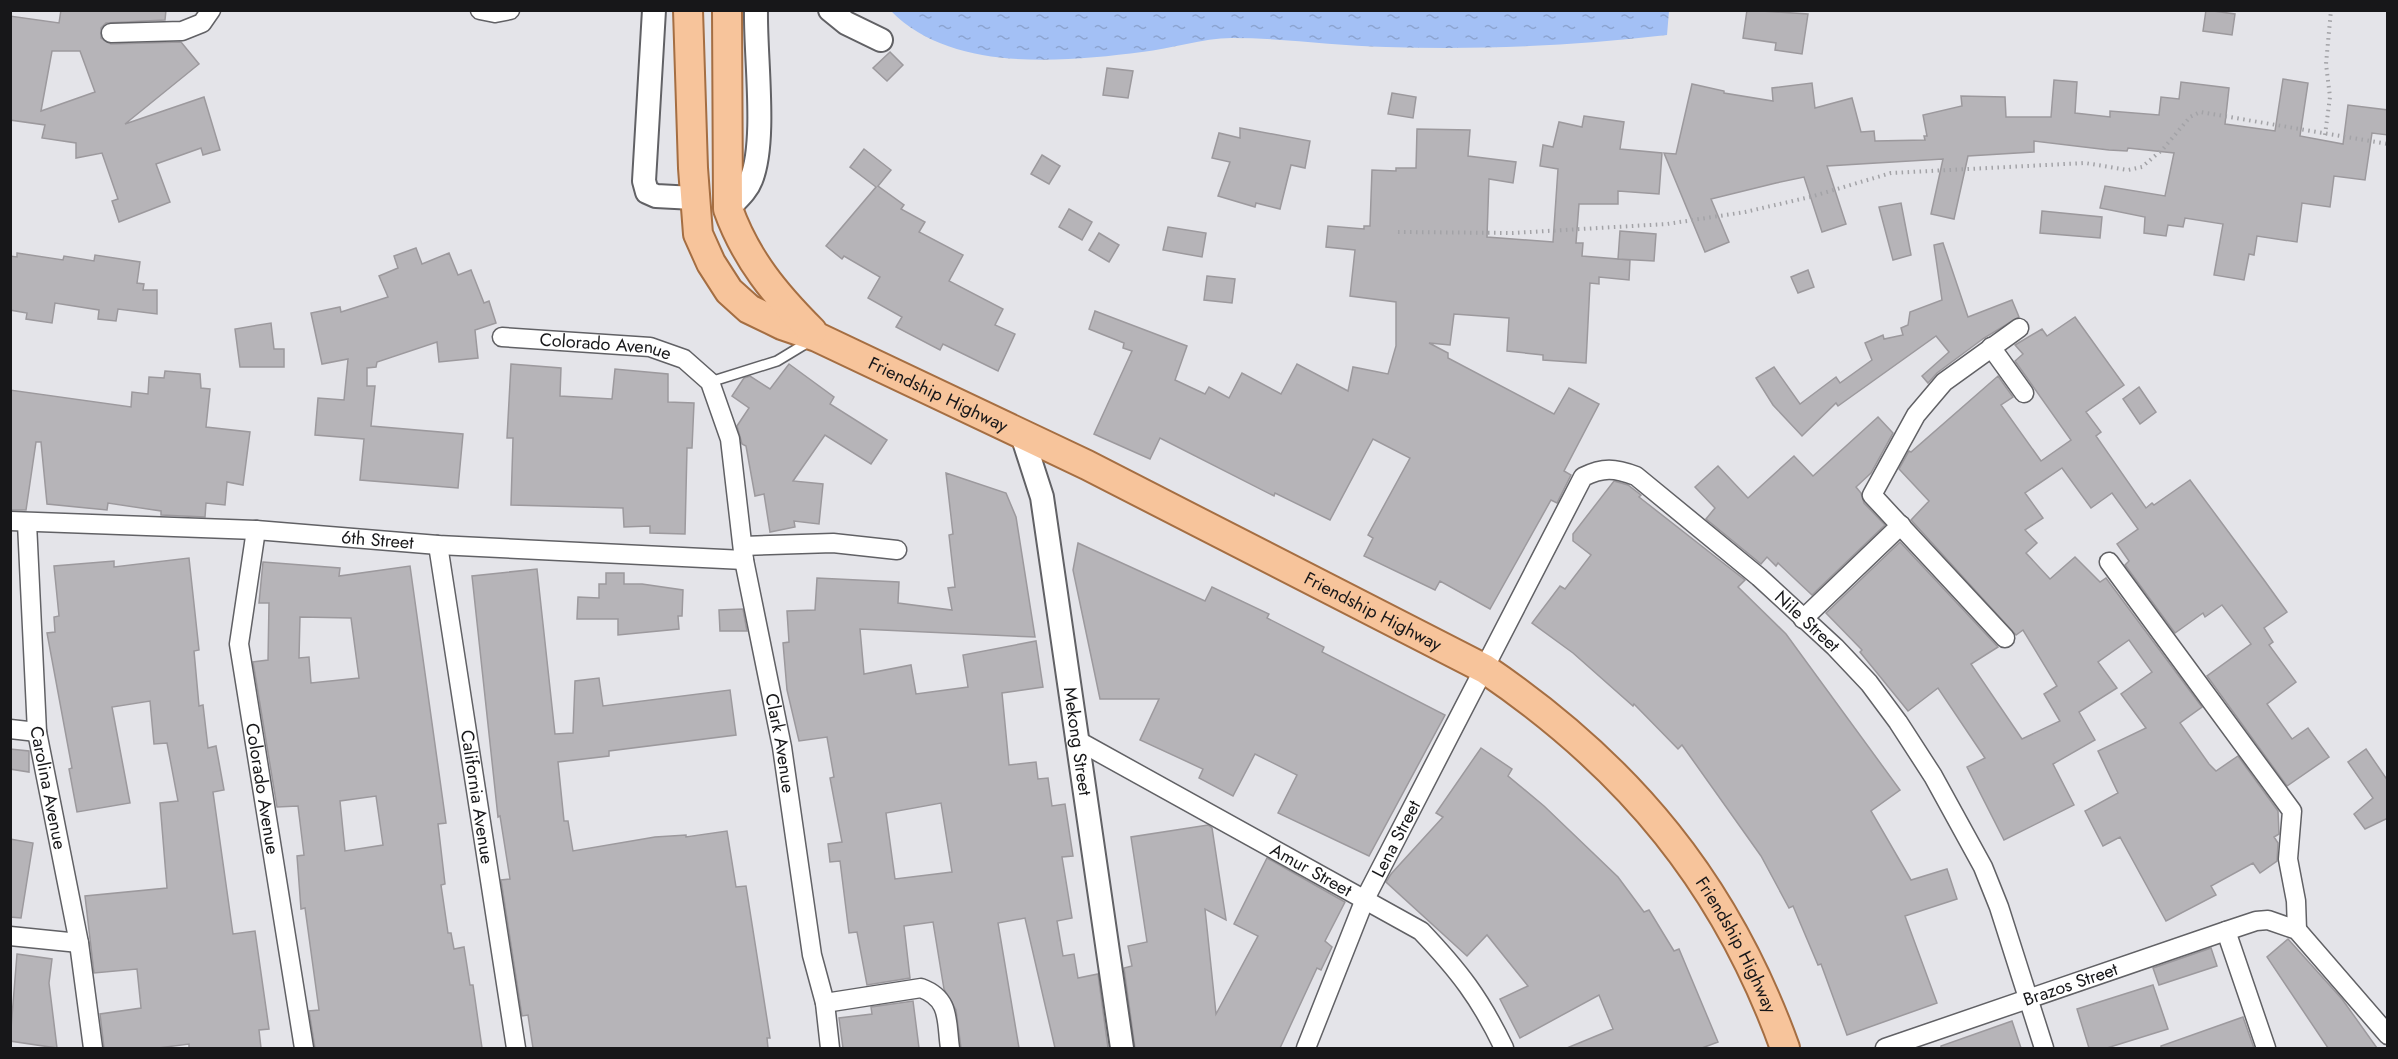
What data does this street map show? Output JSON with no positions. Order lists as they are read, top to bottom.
{
  "streets": {
    "main road": ["Friendship Highway"],
    "street": [
      "Colorado Avenue",
      "6th Street",
      "Nile Street",
      "Mekong Street",
      "Clark Avenue",
      "Carolina Avenue",
      "California Avenue",
      "Lena Street",
      "Amur Street",
      "Brazos Street"
    ]
  },
  "crossings": [
    ["Colorado Avenue", "6th Street"],
    ["Colorado Avenue", "Clark Avenue"],
    ["Friendship Highway", "Nile Street"],
    ["Friendship Highway", "Mekong Street"],
    ["Friendship Highway", "Lena Street"],
    ["6th Street", "Clark Avenue"],
    ["6th Street", "Carolina Avenue"],
    ["6th Street", "California Avenue"],
    ["Nile Street", "Lena Street"],
    ["Nile Street", "Brazos Street"],
    ["Mekong Street", "Amur Street"],
    ["Lena Street", "Amur Street"]
  ]
}
